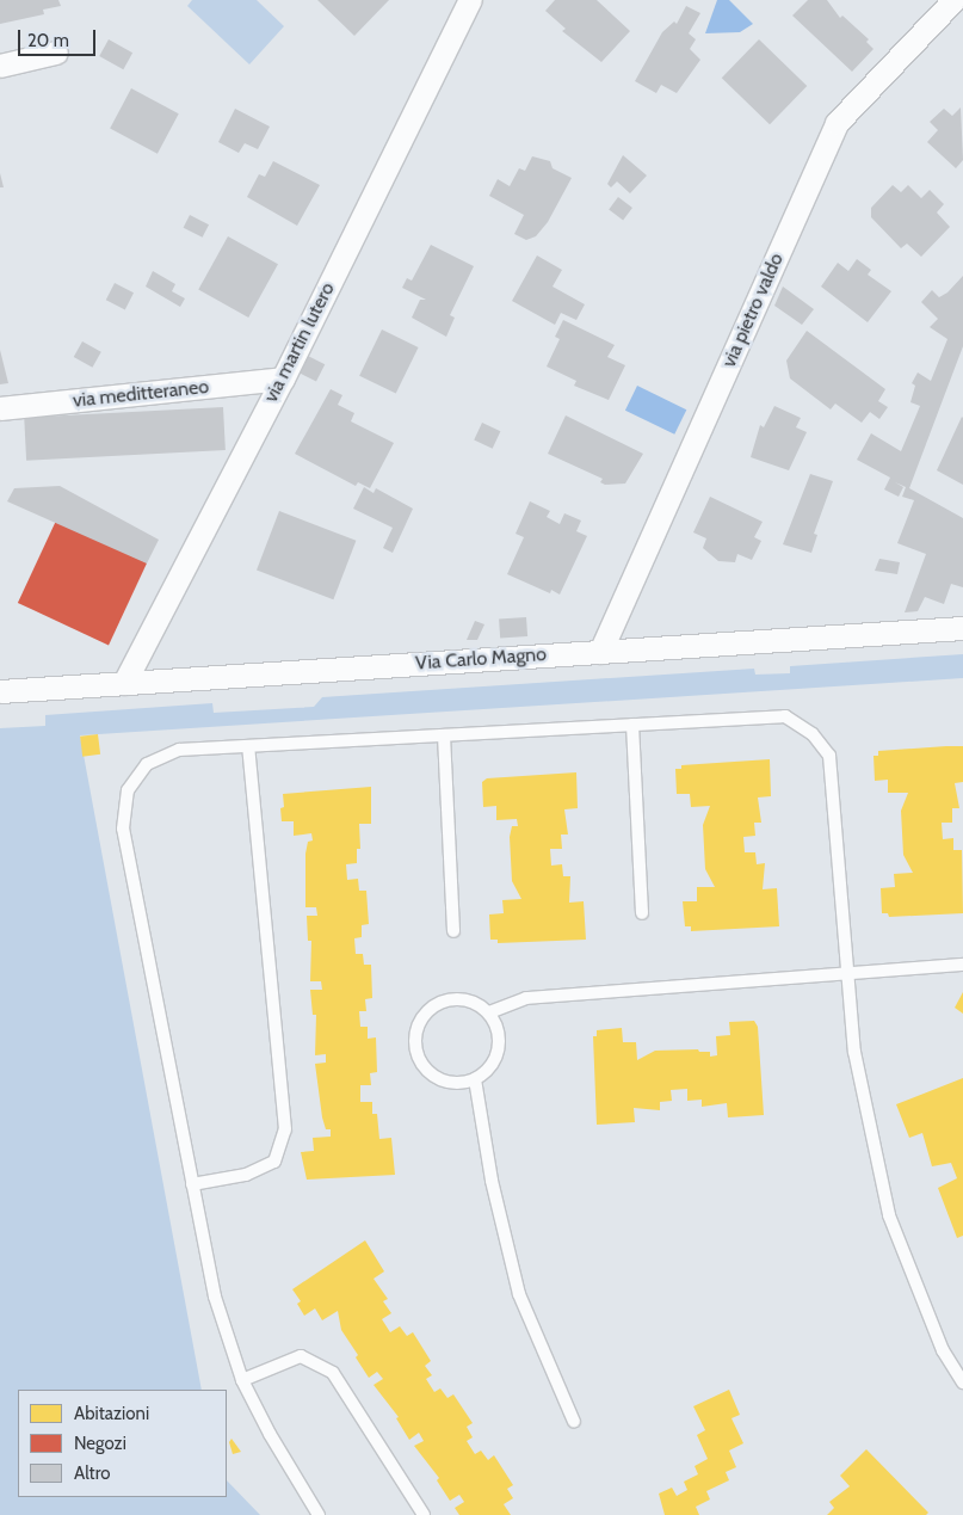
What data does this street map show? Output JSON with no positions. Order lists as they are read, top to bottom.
{
  "streets": {
    "street": [
      "via pietro valdo",
      "via martin lutero",
      "via meditteraneo",
      "Via Carlo Magno"
    ]
  },
  "crossings": [
    ["via pietro valdo", "Via Carlo Magno"],
    ["via martin lutero", "via meditteraneo"],
    ["via martin lutero", "Via Carlo Magno"]
  ],
  "legend": ["Abitazioni", "Negozi", "Altro"],
  "scale_bar": "20 m"
}
